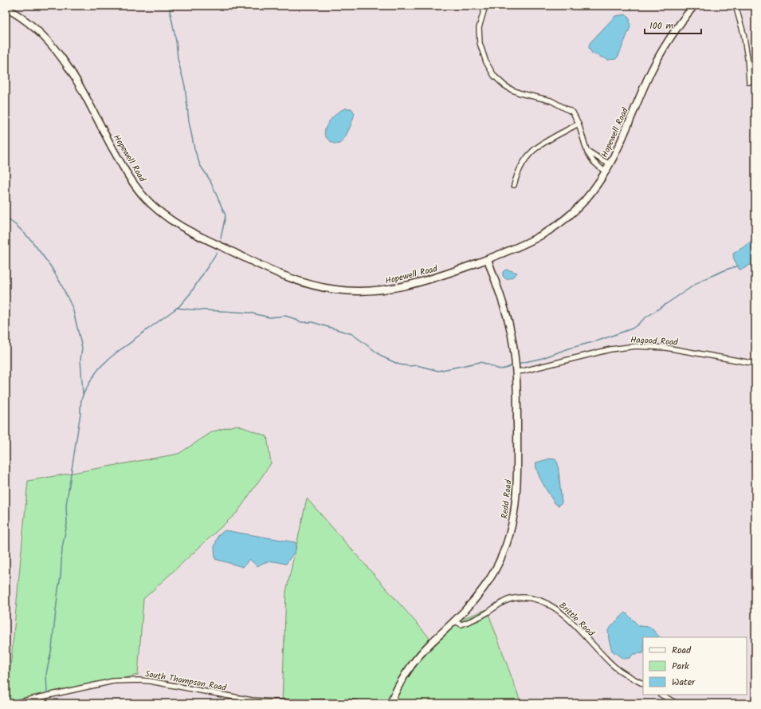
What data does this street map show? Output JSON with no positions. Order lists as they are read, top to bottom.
{
  "streets": {
    "street": [
      "Hopewell Road",
      "Hagood Road",
      "Redd Road",
      "Brittle Road",
      "South Thompson Road"
    ]
  },
  "crossings": [
    ["Hopewell Road", "Redd Road"],
    ["Hagood Road", "Redd Road"],
    ["Redd Road", "Brittle Road"]
  ],
  "legend": ["Road", "Park", "Water"],
  "scale_bar": "100 m"
}
